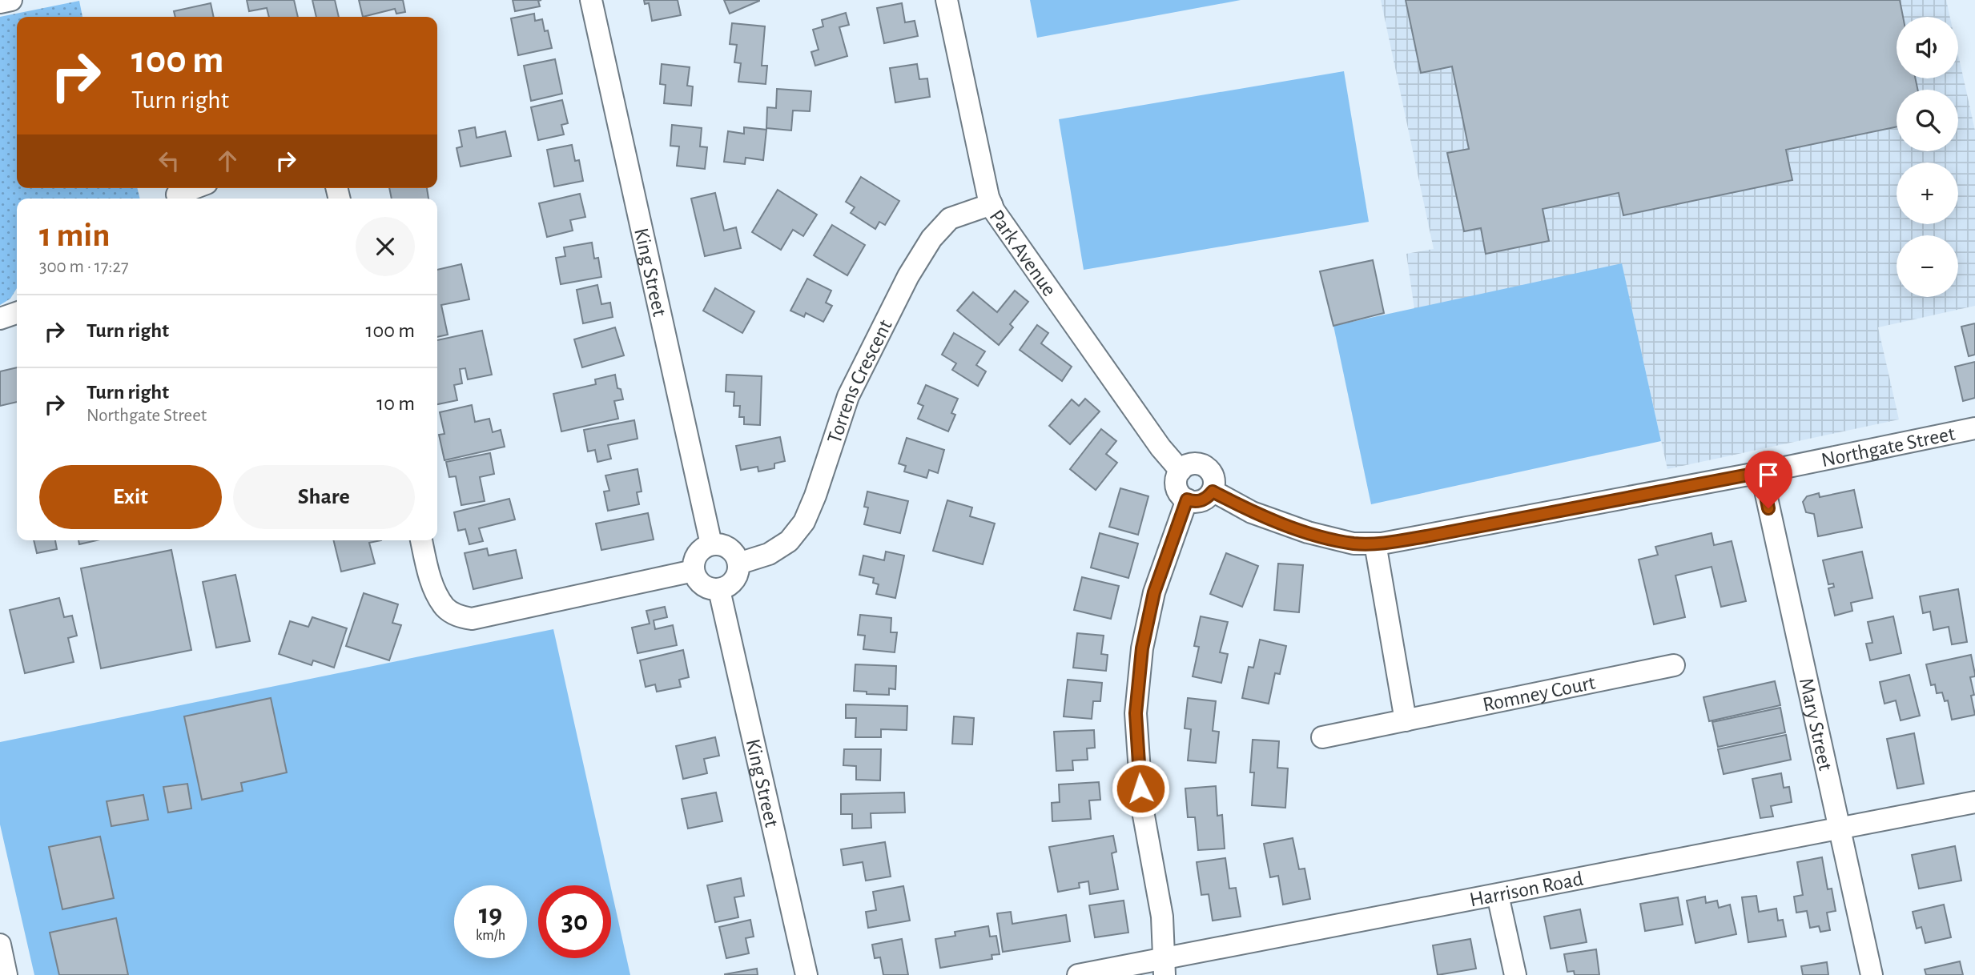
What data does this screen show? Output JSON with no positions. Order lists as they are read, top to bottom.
{
  "streets": {
    "street": [
      "Park Avenue",
      "King Street",
      "Torrens Crescent",
      "Northgate Street",
      "Romney Court",
      "Mary Street",
      "Harrison Road"
    ]
  },
  "crossings": [
    ["Park Avenue", "Torrens Crescent"],
    ["Park Avenue", "Northgate Street"],
    ["King Street", "Torrens Crescent"],
    ["Northgate Street", "Mary Street"],
    ["Mary Street", "Harrison Road"]
  ],
  "page": {
    "map_buttons": ["+", "−"],
    "turn": ["100 m", "Turn right"],
    "heading": ["1 min", "300 m · 17:27"],
    "list": [
      {
        "name": "Turn right",
        "value": "100 m"
      },
      {
        "name": "Turn right",
        "note": "Northgate Street",
        "value": "10 m"
      }
    ],
    "buttons": ["Exit", "Share"],
    "speed": "19 km/h",
    "limit": "30"
  }
}
